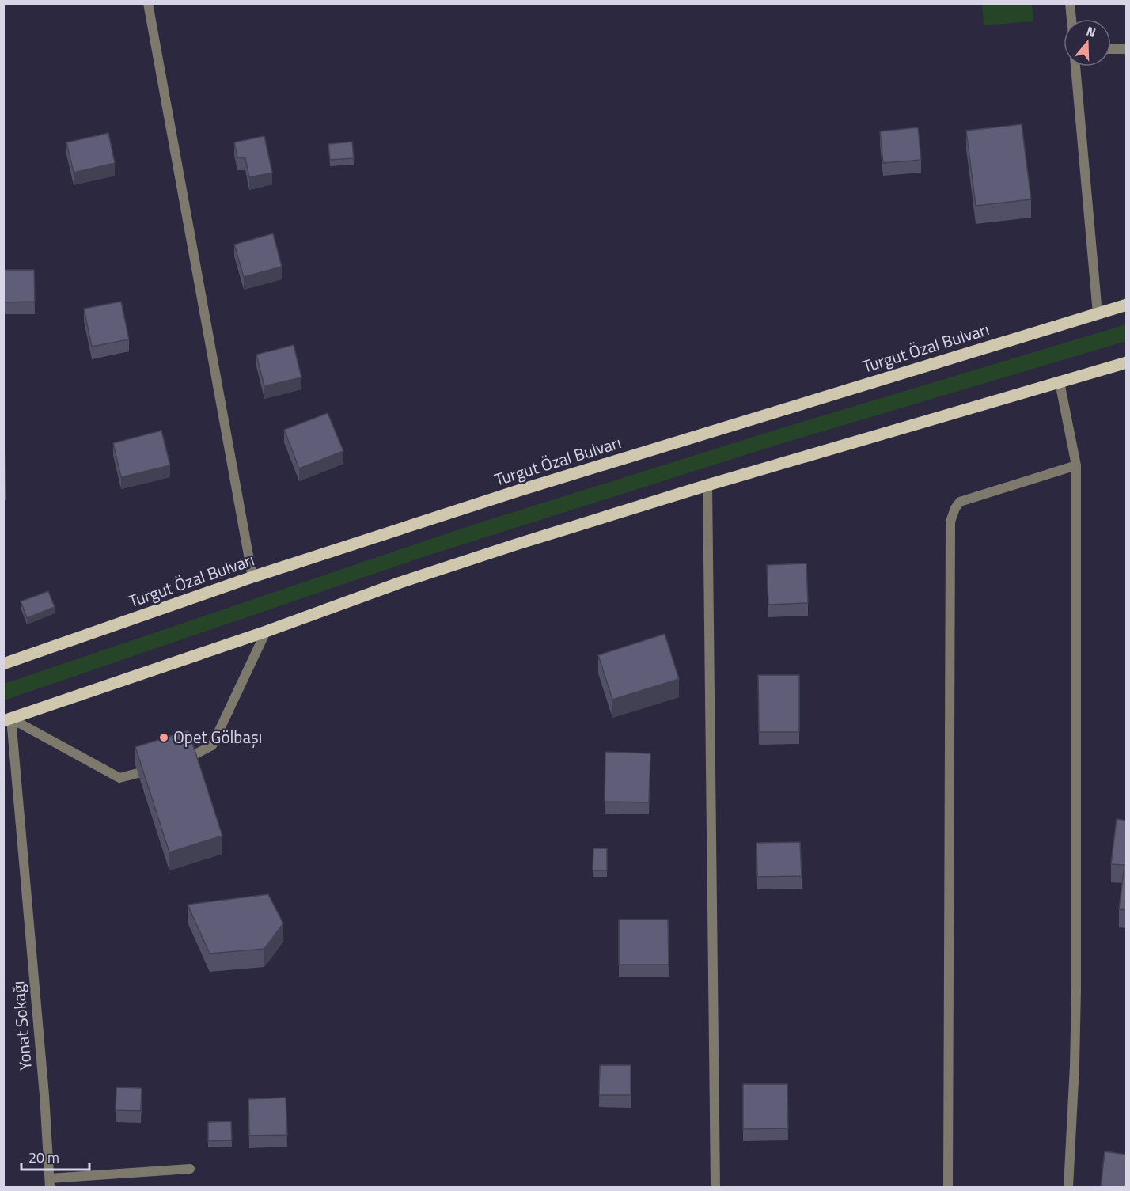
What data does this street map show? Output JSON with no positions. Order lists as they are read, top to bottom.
{
  "streets": {
    "main road": ["Turgut Özal Bulvarı"],
    "street": ["Yonat Sokağı"]
  },
  "places": ["Opet Gölbaşı"],
  "scale_bar": "20 m",
  "north": "top"
}
